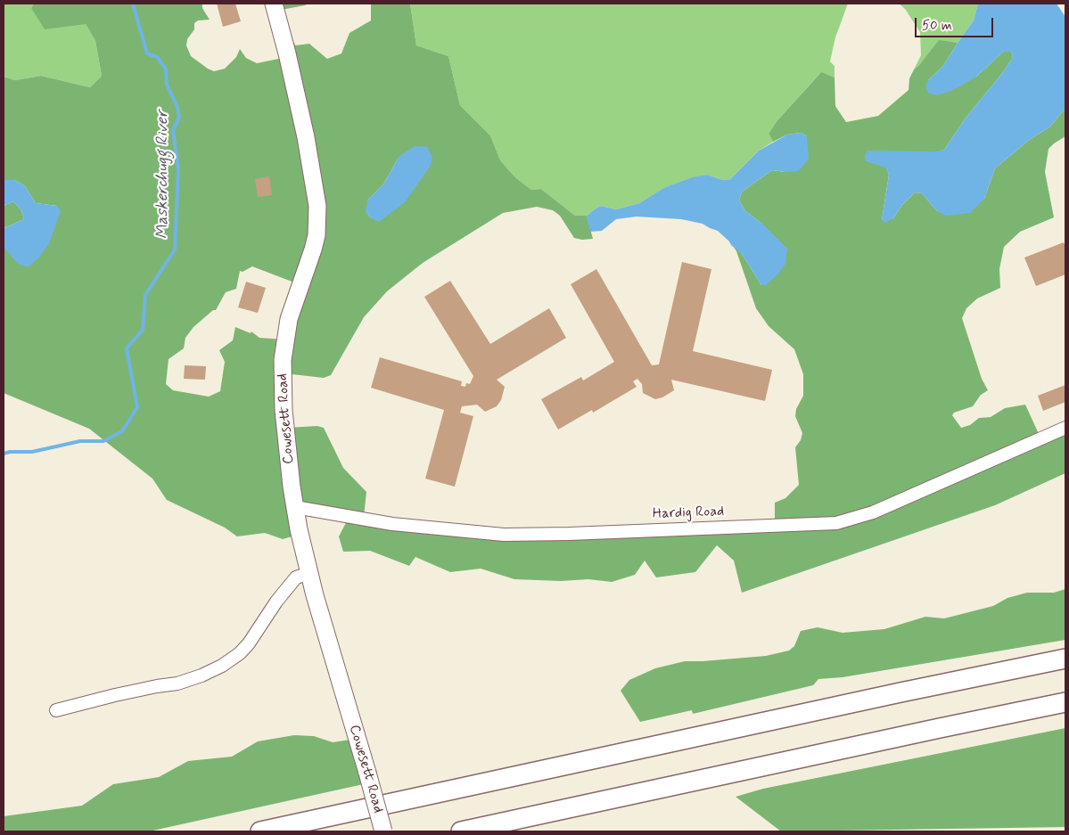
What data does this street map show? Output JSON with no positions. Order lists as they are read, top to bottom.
{
  "streets": {
    "main road": ["Cowesett Road"],
    "street": ["Hardig Road"]
  },
  "crossings": [
    ["Cowesett Road", "Hardig Road"]
  ],
  "water": ["Maskerchugg River"],
  "scale_bar": "50 m"
}
